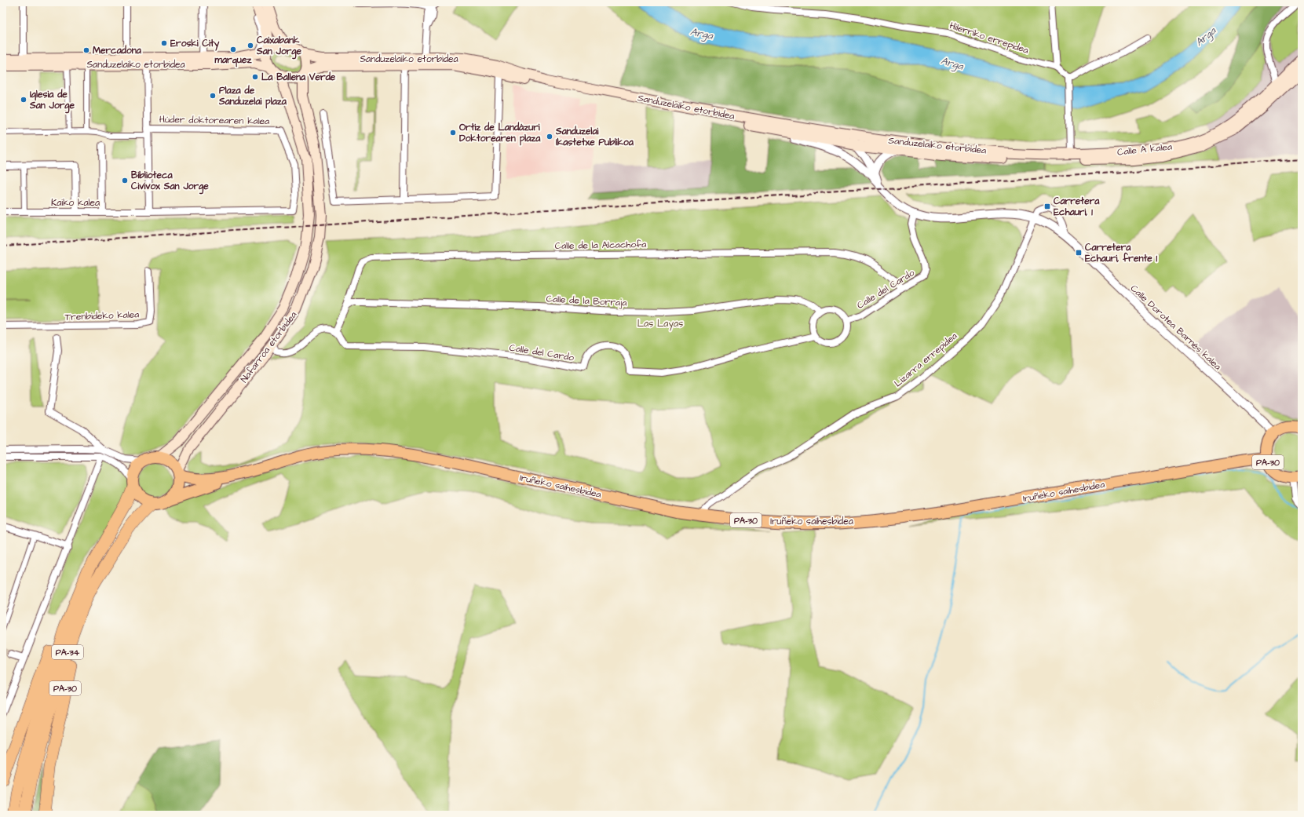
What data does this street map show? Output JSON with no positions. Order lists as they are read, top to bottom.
{
  "streets": {
    "highway": ["PA-30", "Iruñeko saihesbidea", "PA-34"],
    "main road": ["Sanduzelaiko etorbidea", "Calle A kalea", "Nafarroa etorbidea"],
    "street": [
      "Hilerriko errepidea",
      "Húder doktorearen kalea",
      "Kaiko kalea",
      "Calle de la Alcachofa",
      "Calle del Cardo",
      "Calle de la Borraja",
      "Trenbideko kalea",
      "Calle Dorotea Barnés kalea",
      "Lizarra errepidea"
    ]
  },
  "crossings": [
    ["Sanduzelaiko etorbidea", "Calle A kalea"],
    ["Sanduzelaiko etorbidea", "Nafarroa etorbidea"],
    ["Húder doktorearen kalea", "Kaiko kalea"],
    ["Calle de la Alcachofa", "Calle del Cardo"],
    ["Calle de la Alcachofa", "Calle de la Borraja"],
    ["Calle del Cardo", "Calle de la Borraja"],
    ["Calle Dorotea Barnés kalea", "Lizarra errepidea"],
    ["Calle Dorotea Barnés kalea", "PA-30"],
    ["Nafarroa etorbidea", "PA-30"],
    ["Nafarroa etorbidea", "Iruñeko saihesbidea"],
    ["Lizarra errepidea", "Iruñeko saihesbidea"],
    ["PA-30", "Iruñeko saihesbidea"],
    ["PA-30", "PA-34"]
  ],
  "water": ["Arga"],
  "parks": ["Las Layas"],
  "places": {
    "other": [
      "Eroski City",
      "Caixabank San Jorge",
      "marquez",
      "Mercadona",
      "La Ballena Verde",
      "Plaza de Sanduzelai plaza",
      "Iglesia de San Jorge",
      "Ortiz de Landázuri Doktorearen plaza",
      "Sanduzelai Ikastetxe Publikoa",
      "Biblioteca Civivox San Jorge"
    ],
    "transit": ["Carretera Echauri, 1", "Carretera Echauri, frente 1"]
  }
}
